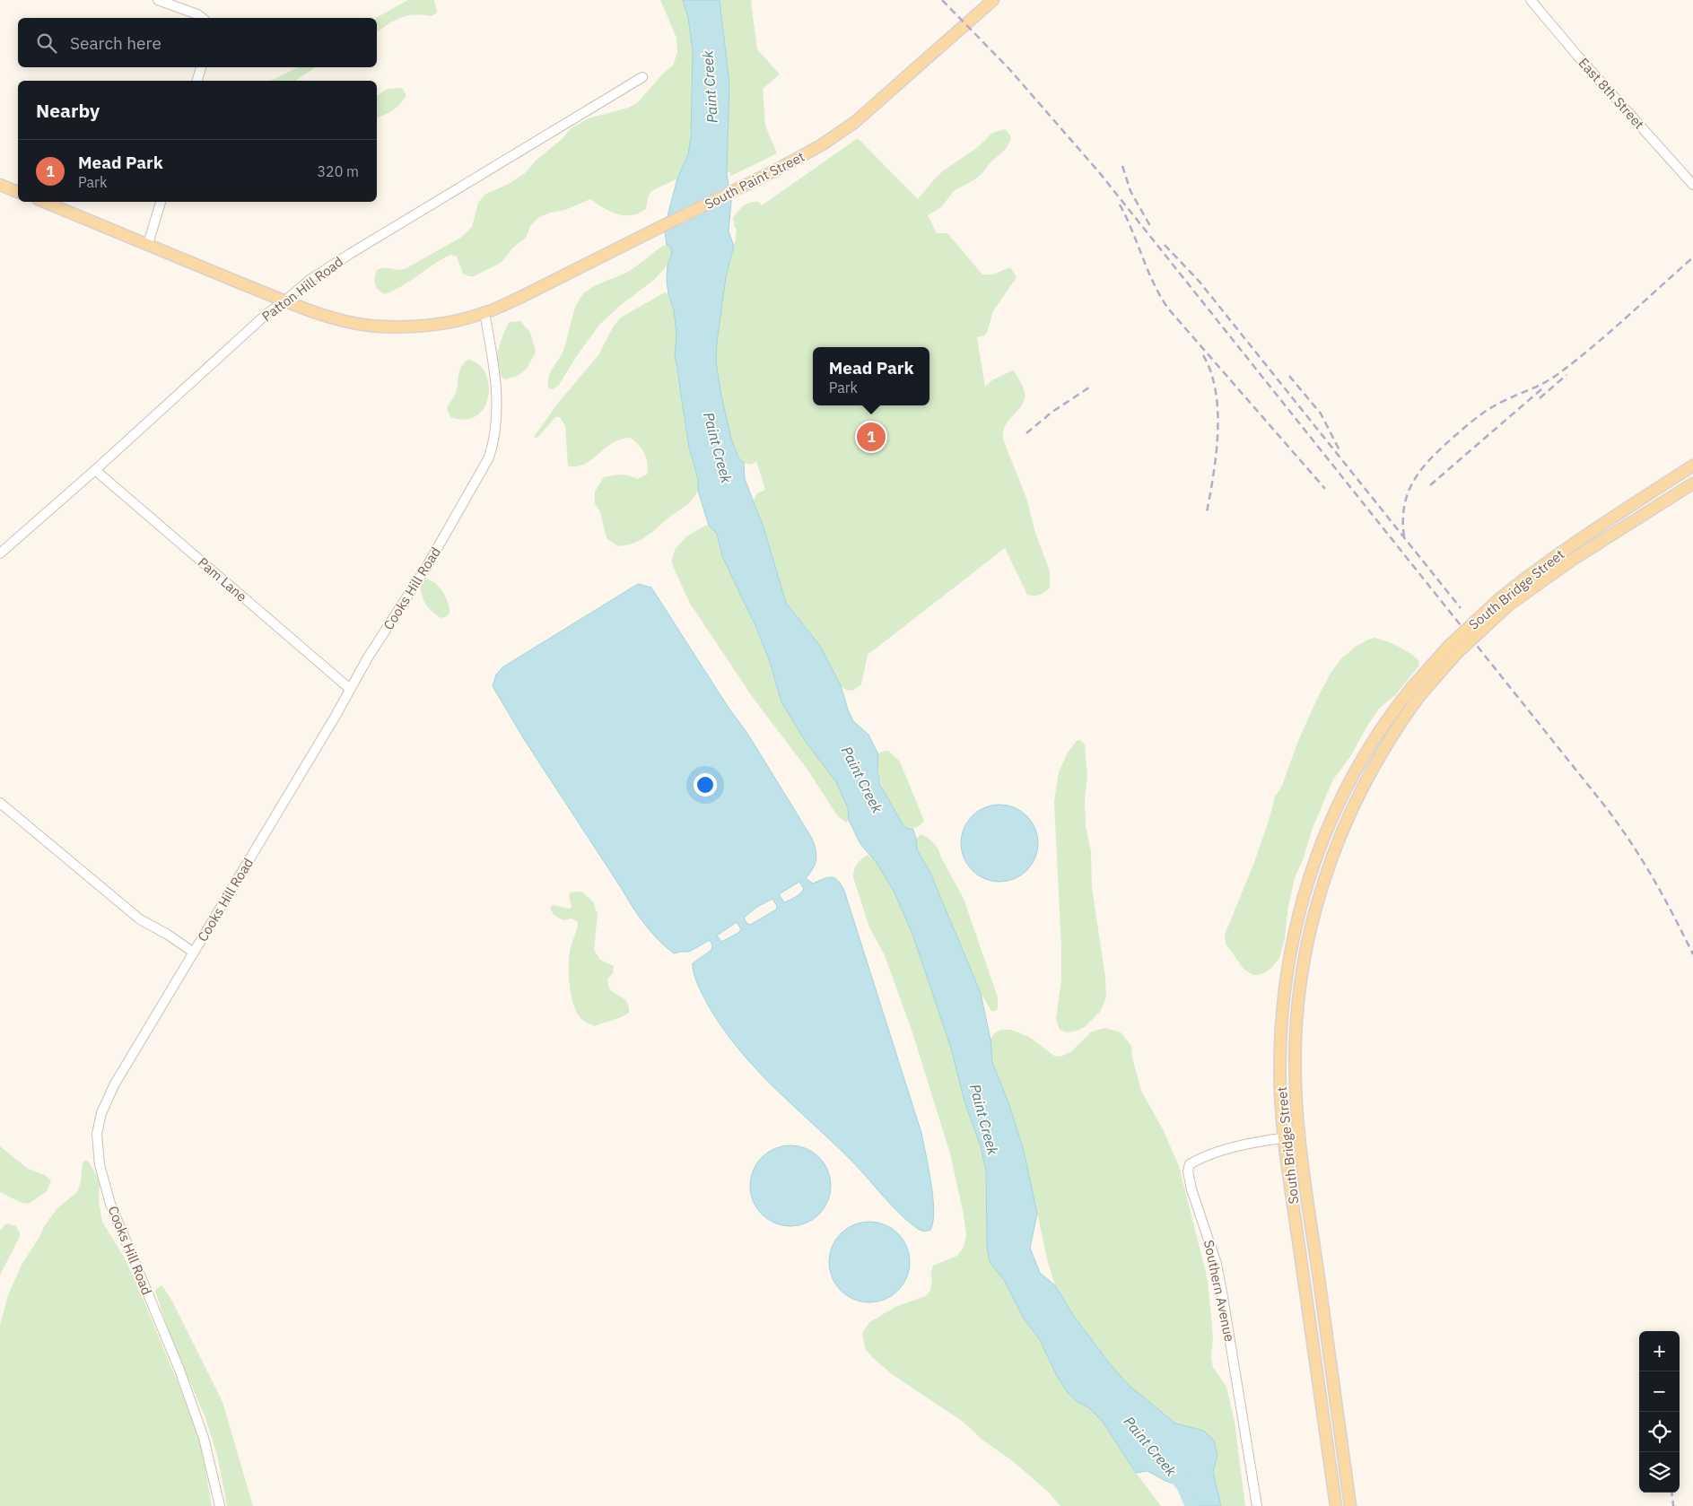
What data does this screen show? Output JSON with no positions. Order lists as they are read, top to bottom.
{
  "streets": {
    "main road": ["South Paint Street", "South Bridge Street"],
    "street": [
      "East 8th Street",
      "Patton Hill Road",
      "Pam Lane",
      "Cooks Hill Road",
      "Southern Avenue"
    ]
  },
  "crossings": [
    ["South Paint Street", "Patton Hill Road"],
    ["South Paint Street", "Cooks Hill Road"],
    ["Patton Hill Road", "Pam Lane"],
    ["Pam Lane", "Cooks Hill Road"],
    ["South Bridge Street", "Southern Avenue"]
  ],
  "water": ["Paint Creek"],
  "page": {
    "search": "Search here",
    "heading": "Nearby",
    "list": [
      {
        "mark": "1",
        "name": "Mead Park",
        "note": "Park",
        "value": "320 m"
      }
    ],
    "popup": ["Mead Park", "Park"],
    "pins": "1",
    "map_buttons": ["+", "−"]
  }
}
